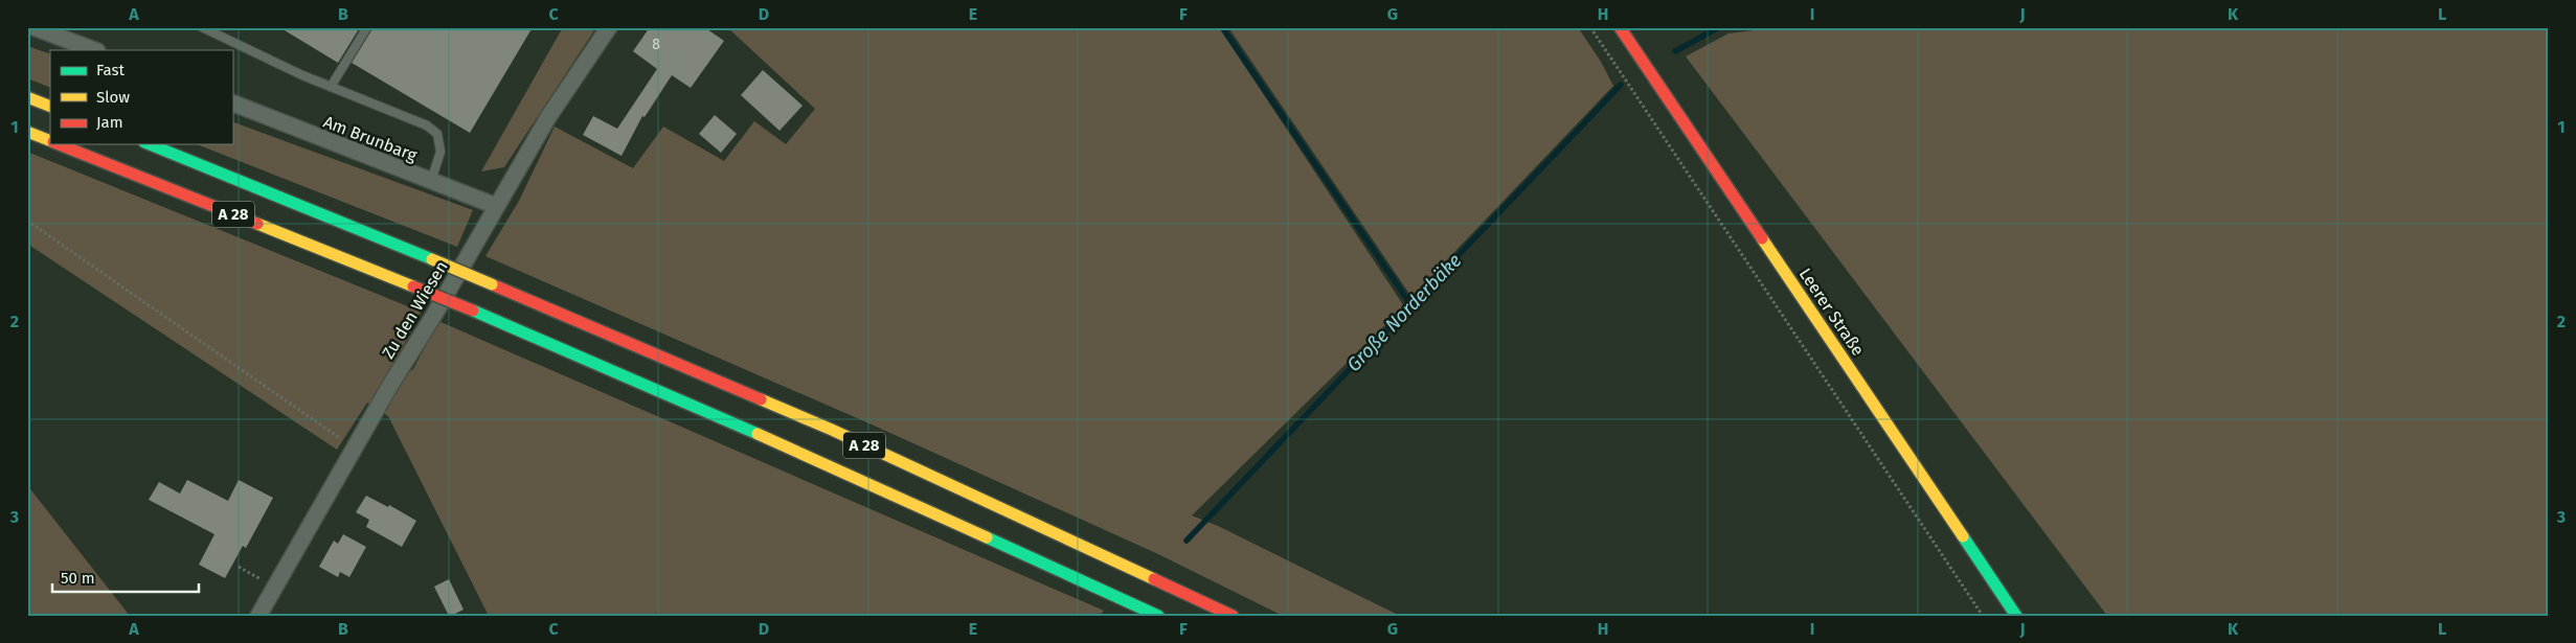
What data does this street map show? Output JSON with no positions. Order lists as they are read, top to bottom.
{
  "streets": {
    "main road": ["A 28", "Leerer Straße"],
    "street": ["Am Brunbarg", "Zu den Wiesen"]
  },
  "crossings": [
    ["Am Brunbarg", "Zu den Wiesen"]
  ],
  "water": ["Große Norderbäke"],
  "house_numbers": ["8"],
  "legend": ["Fast", "Slow", "Jam"],
  "scale_bar": "50 m",
  "grid": {
    "columns": [
      "A",
      "B",
      "C",
      "D",
      "E",
      "F",
      "G",
      "H",
      "I",
      "J",
      "K",
      "L"
    ],
    "rows": ["1", "2", "3"]
  }
}
